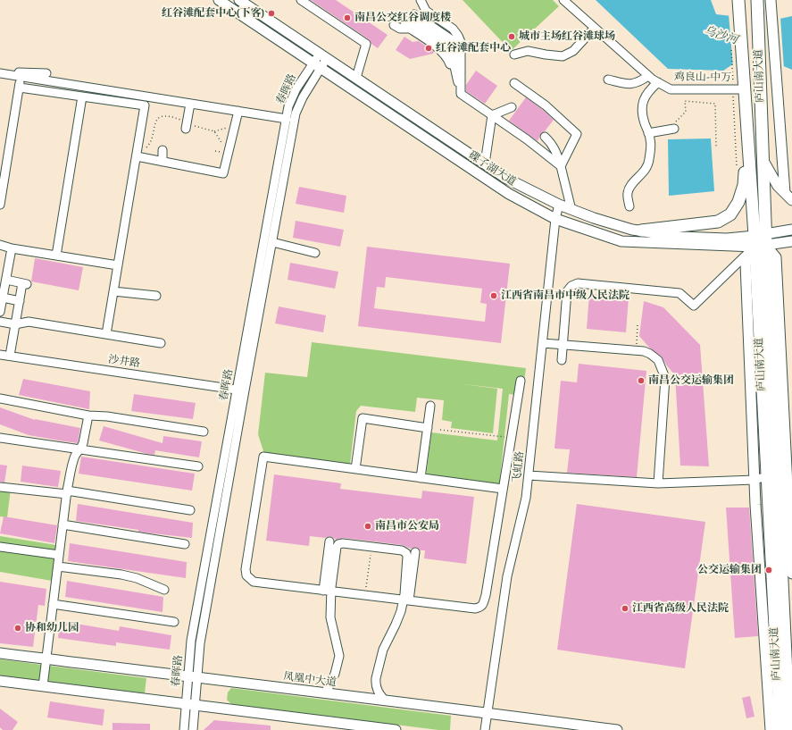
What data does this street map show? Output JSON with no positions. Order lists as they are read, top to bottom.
{
  "streets": {
    "highway": ["庐山南大道"],
    "main road": ["碟子湖大道", "凤凰中大道"],
    "street": [
      "鸡良山-中万",
      "春晖路",
      "沙井路",
      "飞虹路"
    ]
  },
  "crossings": [
    ["庐山南大道", "鸡良山-中万"],
    ["庐山南大道", "碟子湖大道"],
    ["春晖路", "碟子湖大道"],
    ["春晖路", "沙井路"],
    ["春晖路", "凤凰中大道"],
    ["碟子湖大道", "飞虹路"],
    ["飞虹路", "凤凰中大道"]
  ],
  "water": ["乌沙河"],
  "places": [
    "红谷滩配套中心(下客)",
    "南昌公交红谷调度楼",
    "城市主场红谷滩球场",
    "红谷滩配套中心",
    "江西省南昌市中级人民法院",
    "南昌公交运输集团",
    "南昌市公安局",
    "公交运输集团",
    "江西省高级人民法院",
    "协和幼儿园"
  ]
}
